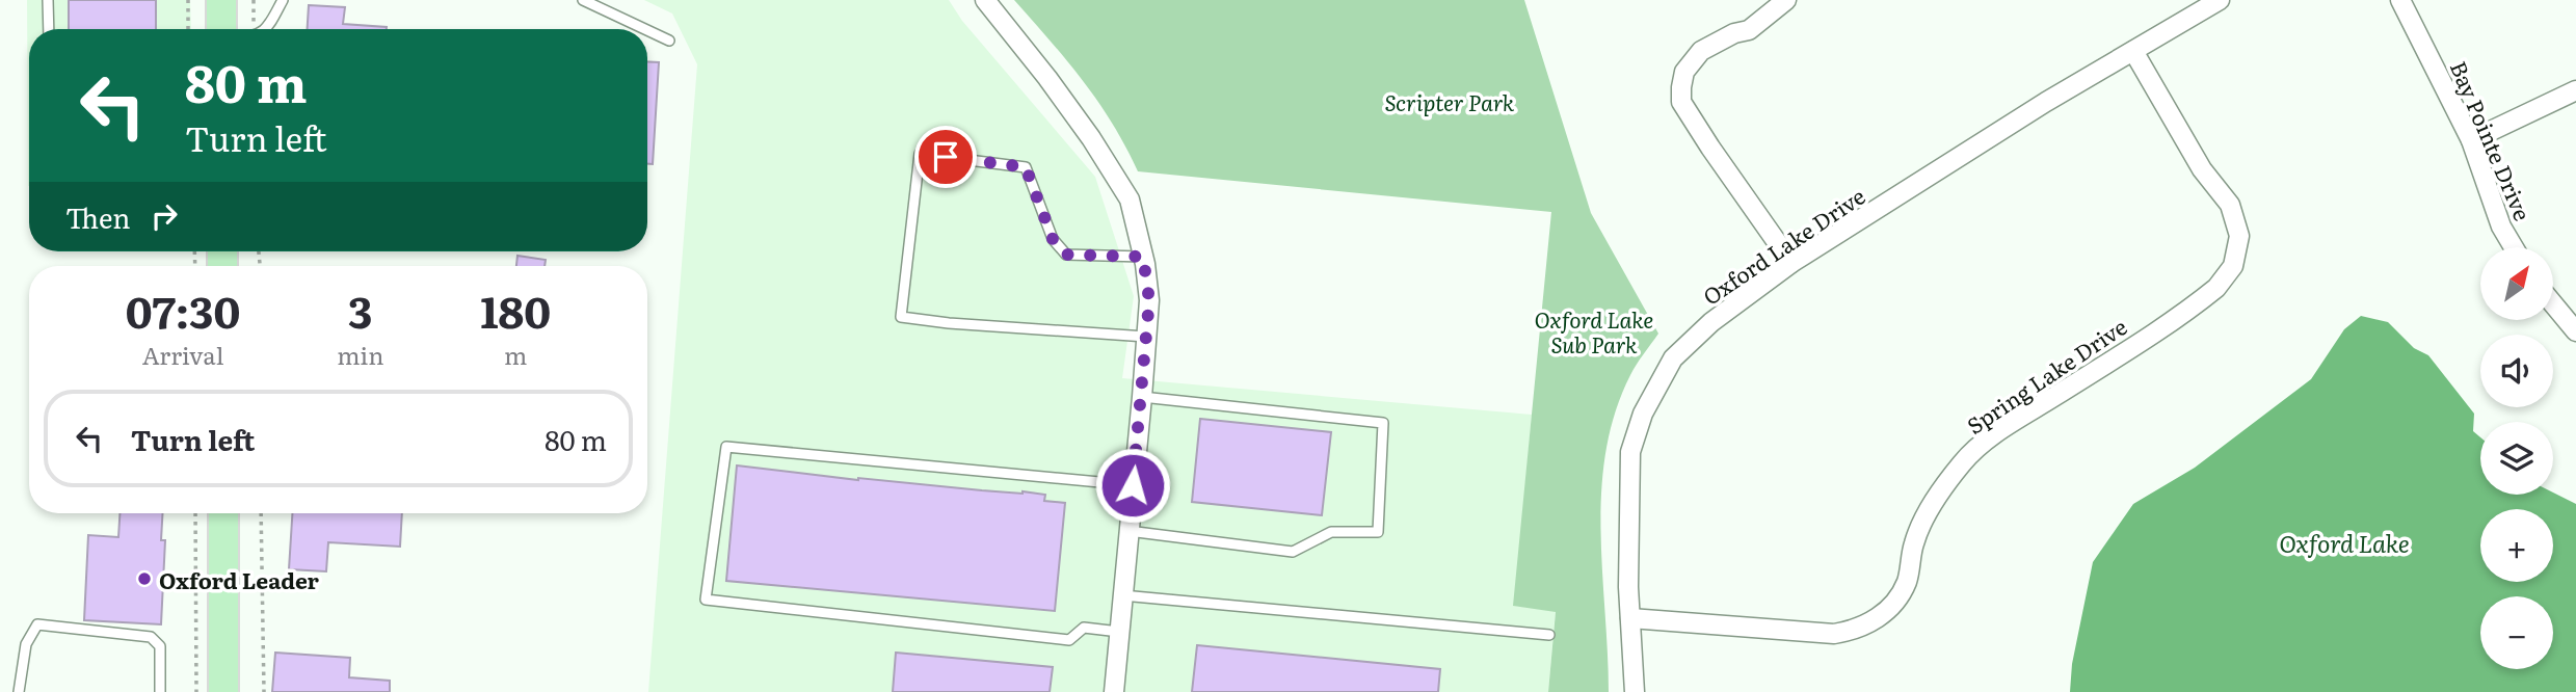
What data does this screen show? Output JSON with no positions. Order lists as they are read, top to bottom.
{
  "streets": {
    "street": ["Bay Pointe Drive", "Oxford Lake Drive", "Spring Lake Drive"]
  },
  "crossings": [
    ["Oxford Lake Drive", "Spring Lake Drive"]
  ],
  "water": ["Oxford Lake"],
  "parks": ["Scripter Park", "Oxford Lake Sub Park"],
  "places": ["Oxford Leader"],
  "north": "top right",
  "page": {
    "turn": ["80 m", "Turn left"],
    "then": "Then",
    "map_buttons": ["+", "−"],
    "eta": [
      "07:30",
      "Arrival",
      "3",
      "min",
      "180",
      "m"
    ],
    "list": [
      {
        "name": "Turn left",
        "value": "80 m"
      }
    ]
  }
}
